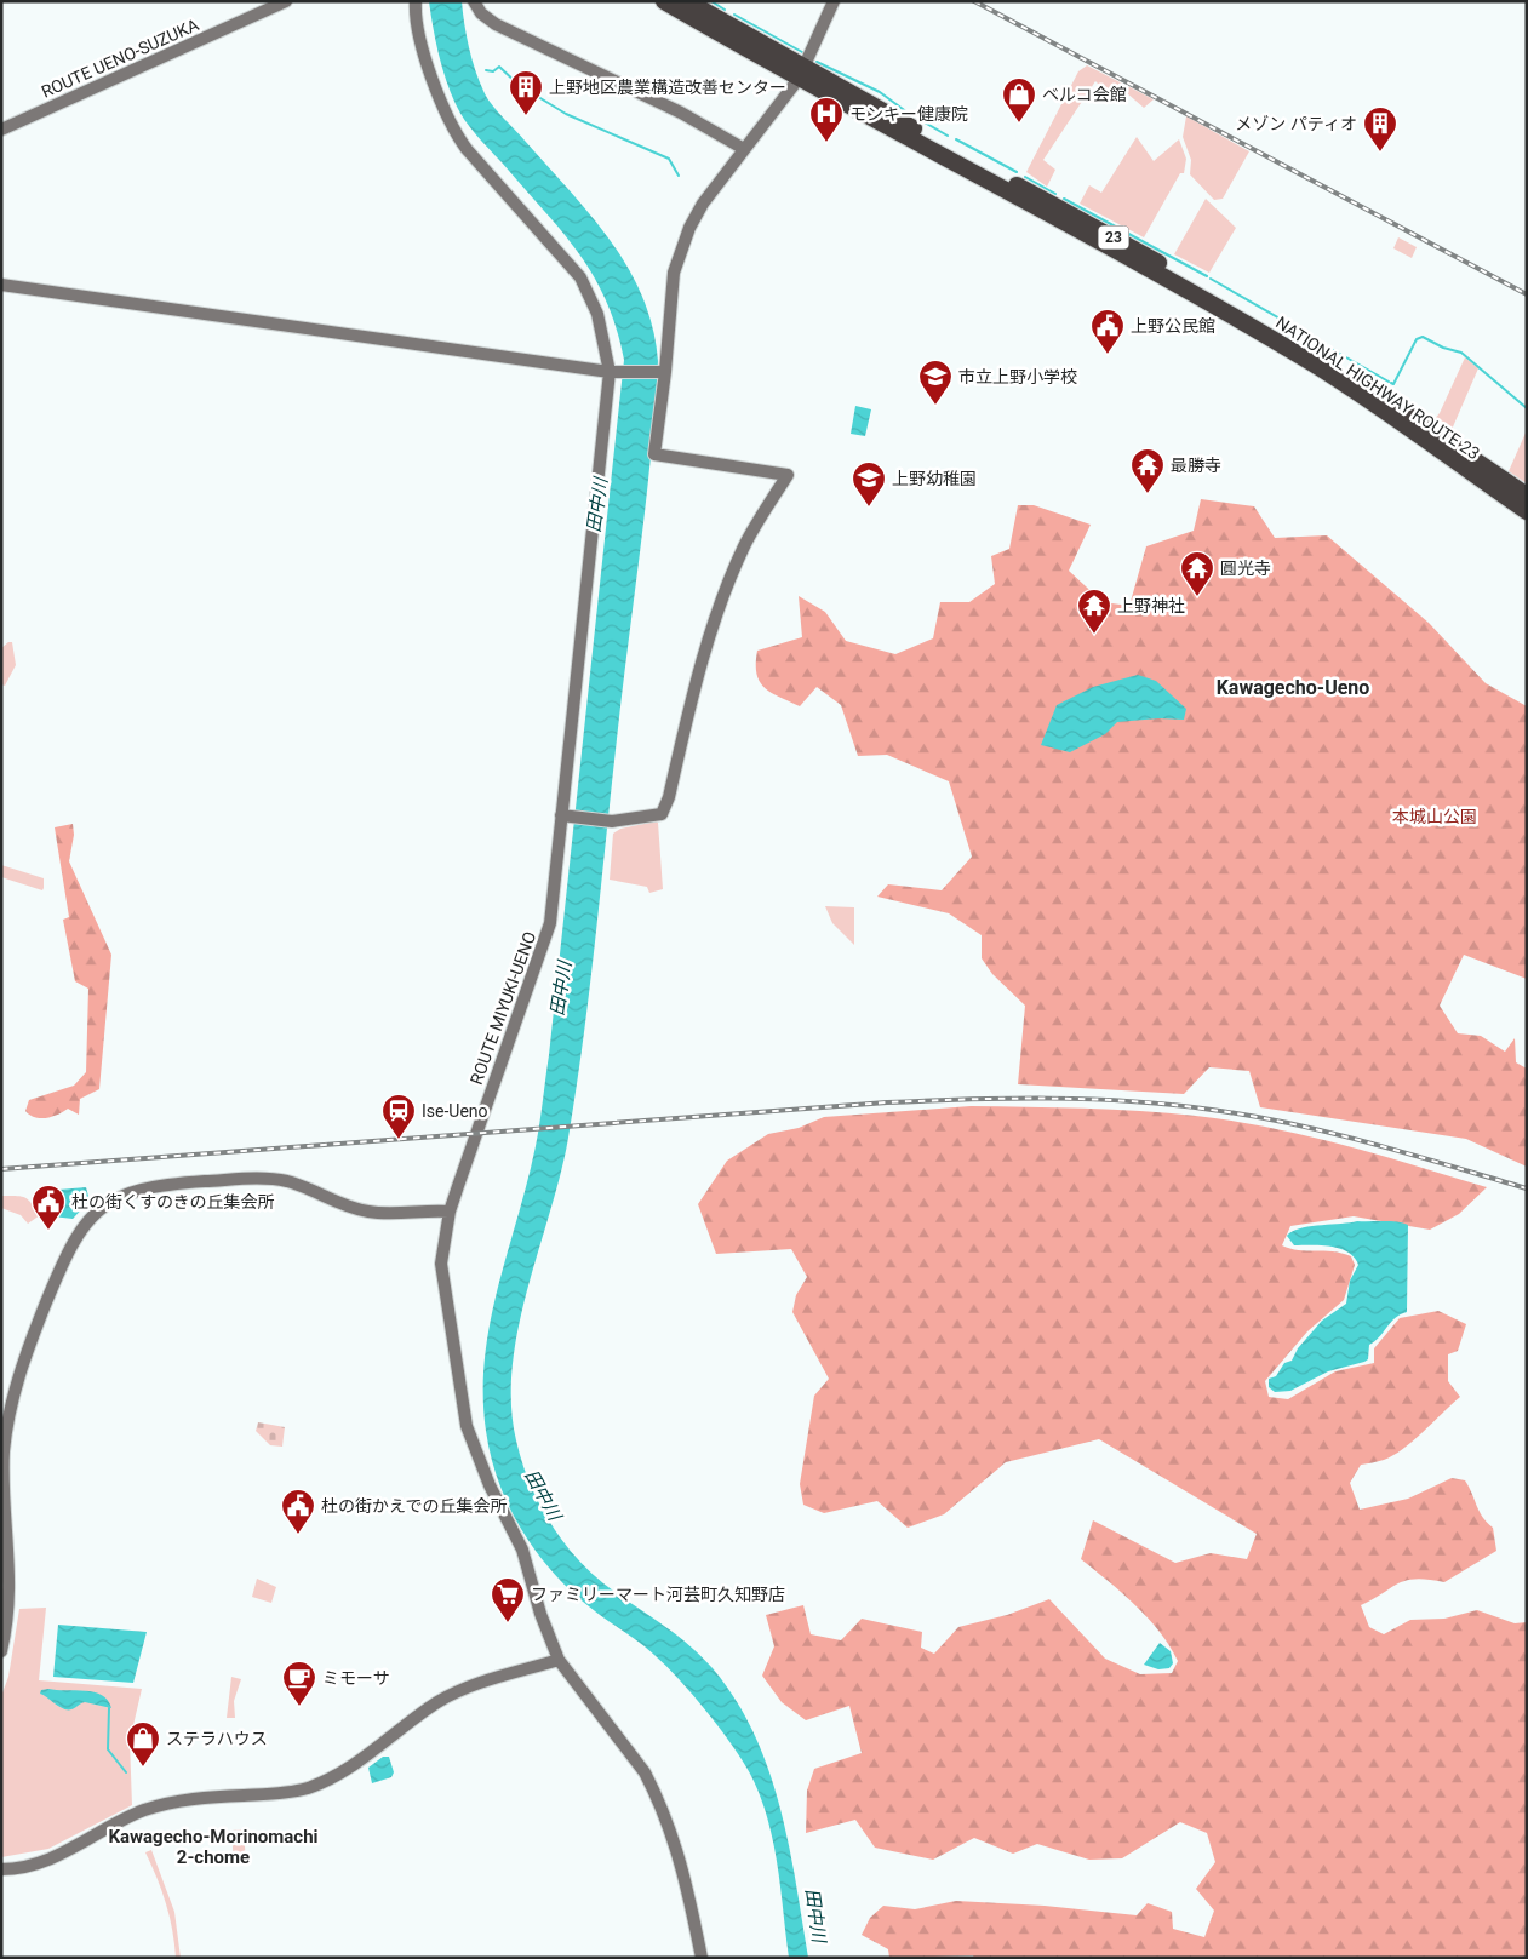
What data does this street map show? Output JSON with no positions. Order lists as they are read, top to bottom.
{
  "streets": {
    "highway": ["23", "NATIONAL HIGHWAY ROUTE 23"],
    "street": ["ROUTE UENO-SUZUKA", "ROUTE MIYUKI-UENO"]
  },
  "districts": ["Kawagecho-Ueno", "Kawagecho-Morinomachi 2-chome"],
  "water": ["田中川"],
  "parks": ["本城山公園"],
  "places": {
    "building": ["上野地区農業構造改善センター", "メゾン パティオ"],
    "shop": ["ベルコ会館", "ステラハウス"],
    "hospital": ["モンキー健康院"],
    "public building": ["上野公民館", "杜の街くすのきの丘集会所", "杜の街かえでの丘集会所"],
    "school or university": ["市立上野小学校", "上野幼稚園"],
    "temple": ["最勝寺", "圓光寺", "上野神社"],
    "station": ["Ise-Ueno"],
    "supermarket": ["ファミリーマート河芸町久知野店"],
    "cafe": ["ミモーサ"]
  }
}
